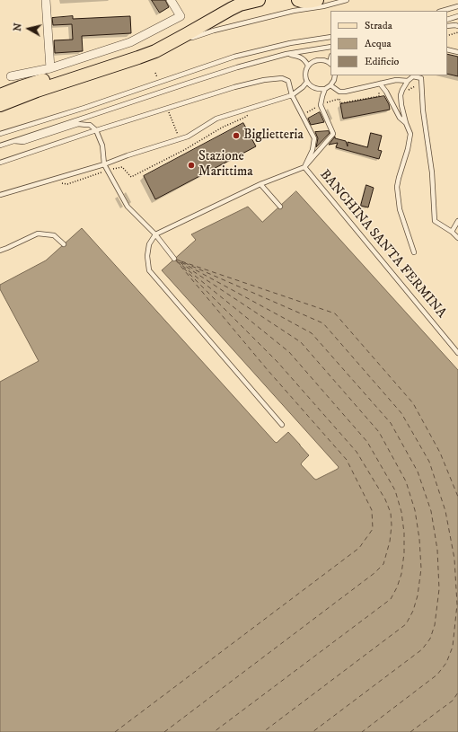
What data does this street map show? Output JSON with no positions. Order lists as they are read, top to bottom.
{
  "streets": {
    "lane": ["BANCHINA SANTA FERMINA"]
  },
  "places": ["Biglietteria", "Stazione Marittima"],
  "legend": ["Strada", "Acqua", "Edificio"],
  "north": "left"
}
